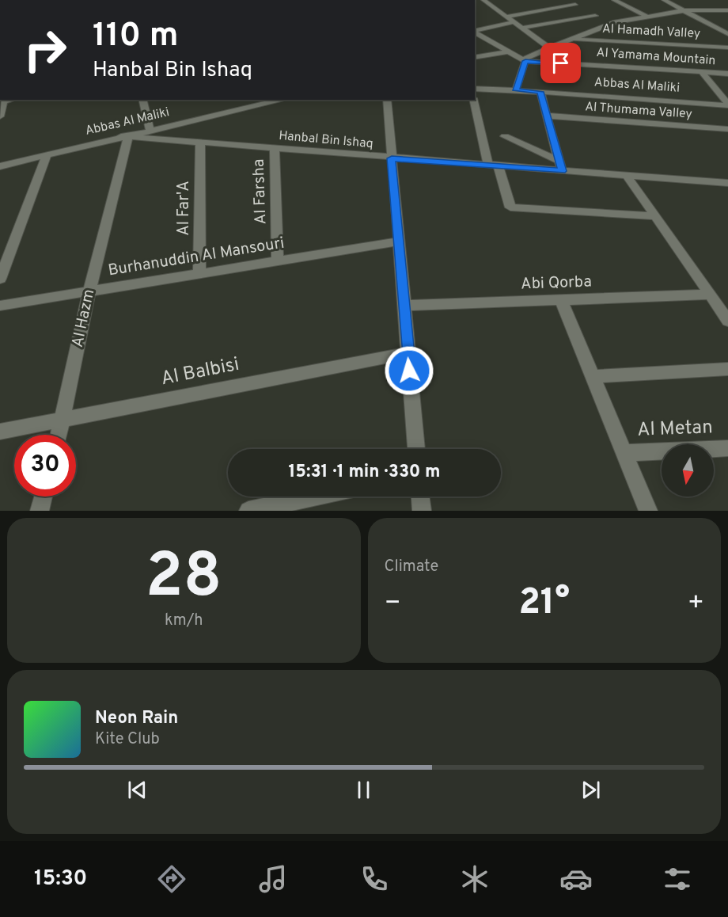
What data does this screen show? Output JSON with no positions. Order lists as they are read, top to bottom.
{
  "streets": {
    "street": [
      "Al Hamadh Valley",
      "Al Yamama Mountain",
      "Abbas Al Maliki",
      "Al Thumama Valley",
      "Hanbal Bin Ishaq",
      "Al Farsha",
      "Al Far'A",
      "Burhanuddin Al Mansouri",
      "Abi Qorba",
      "Al Hazm",
      "Al Balbisi",
      "Al Metan"
    ]
  },
  "crossings": [
    ["Abbas Al Maliki", "Hanbal Bin Ishaq"],
    ["Abbas Al Maliki", "Al Hazm"],
    ["Hanbal Bin Ishaq", "Al Farsha"],
    ["Hanbal Bin Ishaq", "Al Far'A"],
    ["Hanbal Bin Ishaq", "Al Hazm"],
    ["Al Farsha", "Burhanuddin Al Mansouri"],
    ["Al Far'A", "Burhanuddin Al Mansouri"],
    ["Burhanuddin Al Mansouri", "Al Hazm"],
    ["Al Hazm", "Al Balbisi"]
  ],
  "north": "bottom",
  "page": {
    "turn": ["110 m", "Hanbal Bin Ishaq"],
    "limit": "30",
    "trip": "15:31 · 1 min · 330 m",
    "tile": [
      ["28", "km/h"],
      "Climate"
    ],
    "heat": ["−", "21°", "+"],
    "song": ["Neon Rain", "Kite Club"],
    "tabs": "15:30"
  }
}
